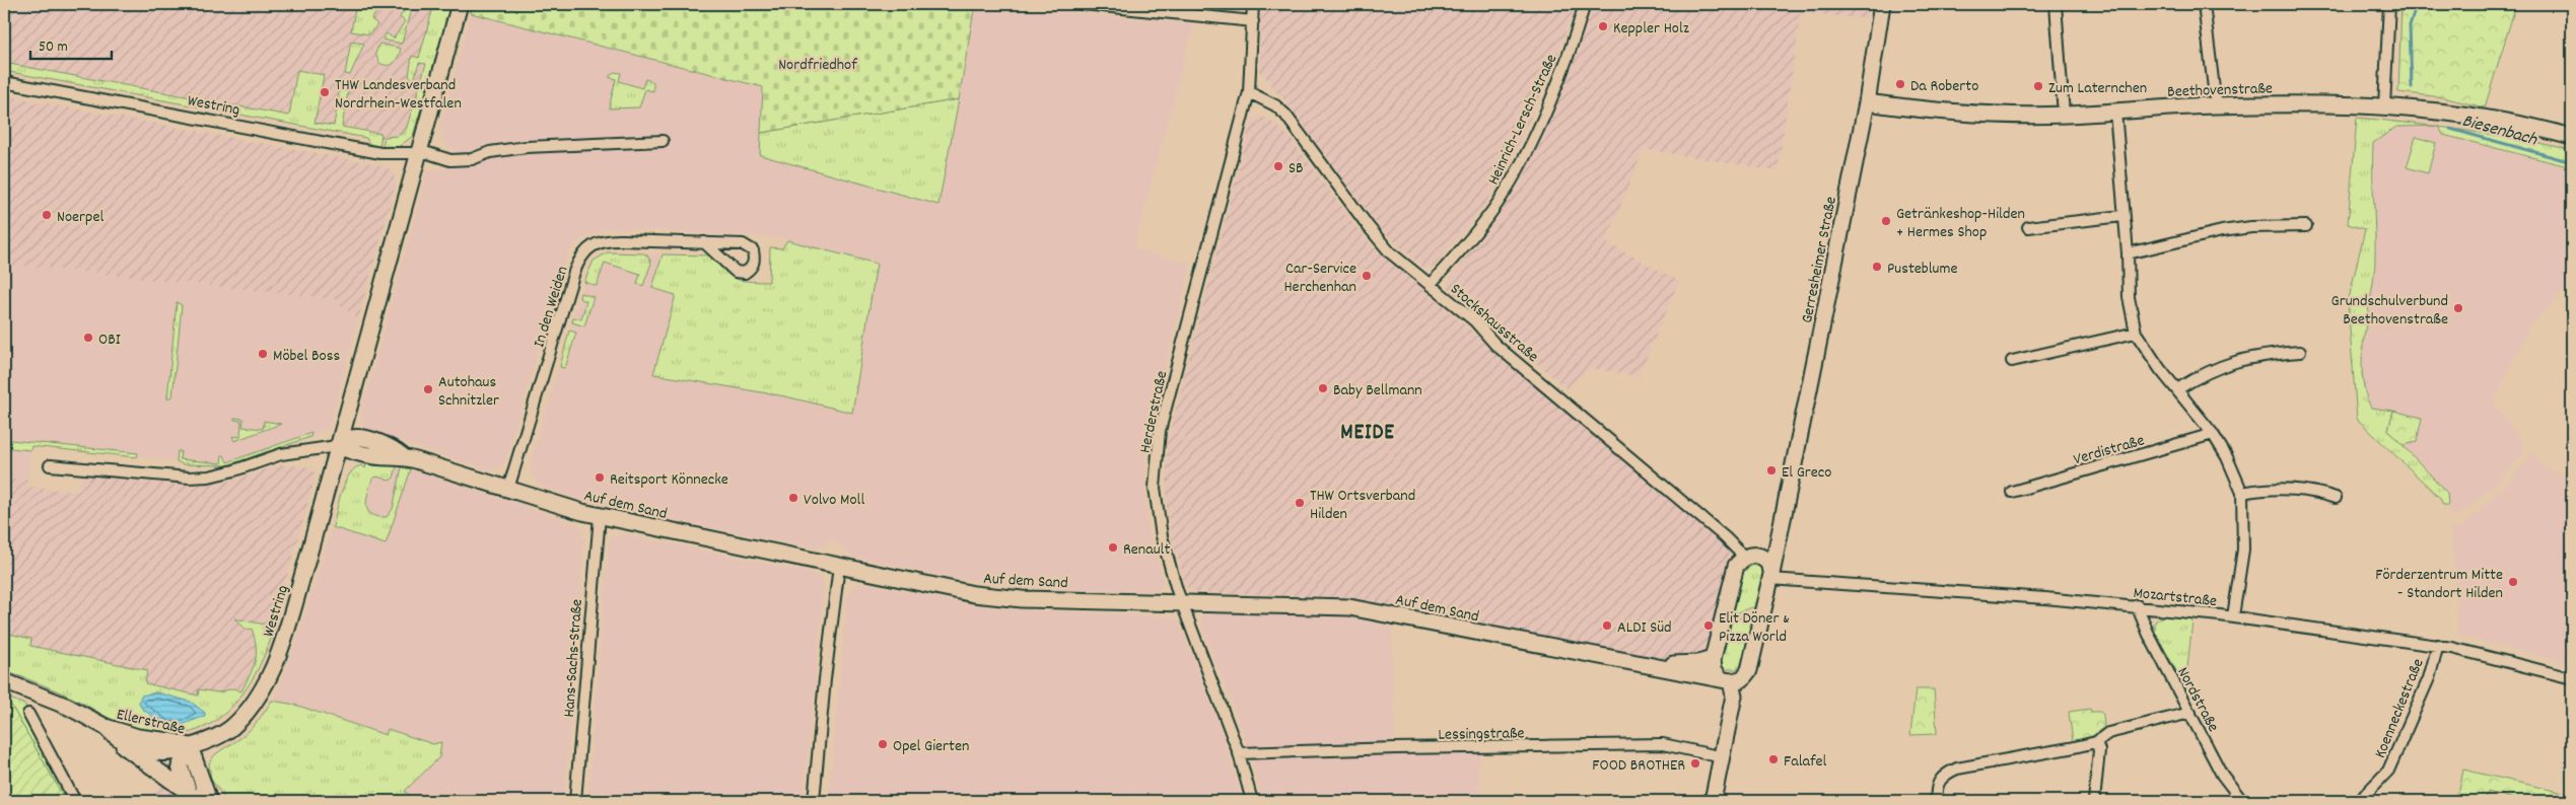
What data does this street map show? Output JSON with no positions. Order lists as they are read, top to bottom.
{
  "streets": {
    "street": [
      "Beethovenstraße",
      "Westring",
      "Heinrich-Lersch-Straße",
      "Gerresheimer Straße",
      "In den Weiden",
      "Stockshausstraße",
      "Herderstraße",
      "Verdistraße",
      "Auf dem Sand",
      "Mozartstraße",
      "Hans-Sachs-Straße",
      "Nordstraße",
      "Koenneckestraße",
      "Ellerstraße",
      "Lessingstraße"
    ]
  },
  "crossings": [
    ["Beethovenstraße", "Gerresheimer Straße"],
    ["Westring", "Auf dem Sand"],
    ["Westring", "Ellerstraße"],
    ["Heinrich-Lersch-Straße", "Stockshausstraße"],
    ["Gerresheimer Straße", "Stockshausstraße"],
    ["Gerresheimer Straße", "Auf dem Sand"],
    ["Gerresheimer Straße", "Mozartstraße"],
    ["Gerresheimer Straße", "Lessingstraße"],
    ["In den Weiden", "Auf dem Sand"],
    ["Stockshausstraße", "Herderstraße"],
    ["Herderstraße", "Auf dem Sand"],
    ["Herderstraße", "Lessingstraße"],
    ["Auf dem Sand", "Hans-Sachs-Straße"],
    ["Mozartstraße", "Nordstraße"],
    ["Mozartstraße", "Koenneckestraße"]
  ],
  "districts": ["MEIDE"],
  "water": ["Biesenbach"],
  "parks": ["Nordfriedhof"],
  "places": [
    "Keppler Holz",
    "Da Roberto",
    "Zum Laternchen",
    "THW Landesverband Nordrhein-Westfalen",
    "SB",
    "Noerpel",
    "Getränkeshop-Hilden + Hermes Shop",
    "Pusteblume",
    "Car-Service Herchenhan",
    "Grundschulverbund Beethovenstraße",
    "OBI",
    "Möbel Boss",
    "Baby Bellmann",
    "Autohaus Schnitzler",
    "El Greco",
    "Reitsport Könnecke",
    "Volvo Moll",
    "THW Ortsverband Hilden",
    "Renault",
    "Förderzentrum Mitte - Standort Hilden",
    "ALDI Süd",
    "Elit Döner & Pizza World",
    "Opel Gierten",
    "Falafel",
    "FOOD BROTHER"
  ],
  "scale_bar": "50 m"
}
